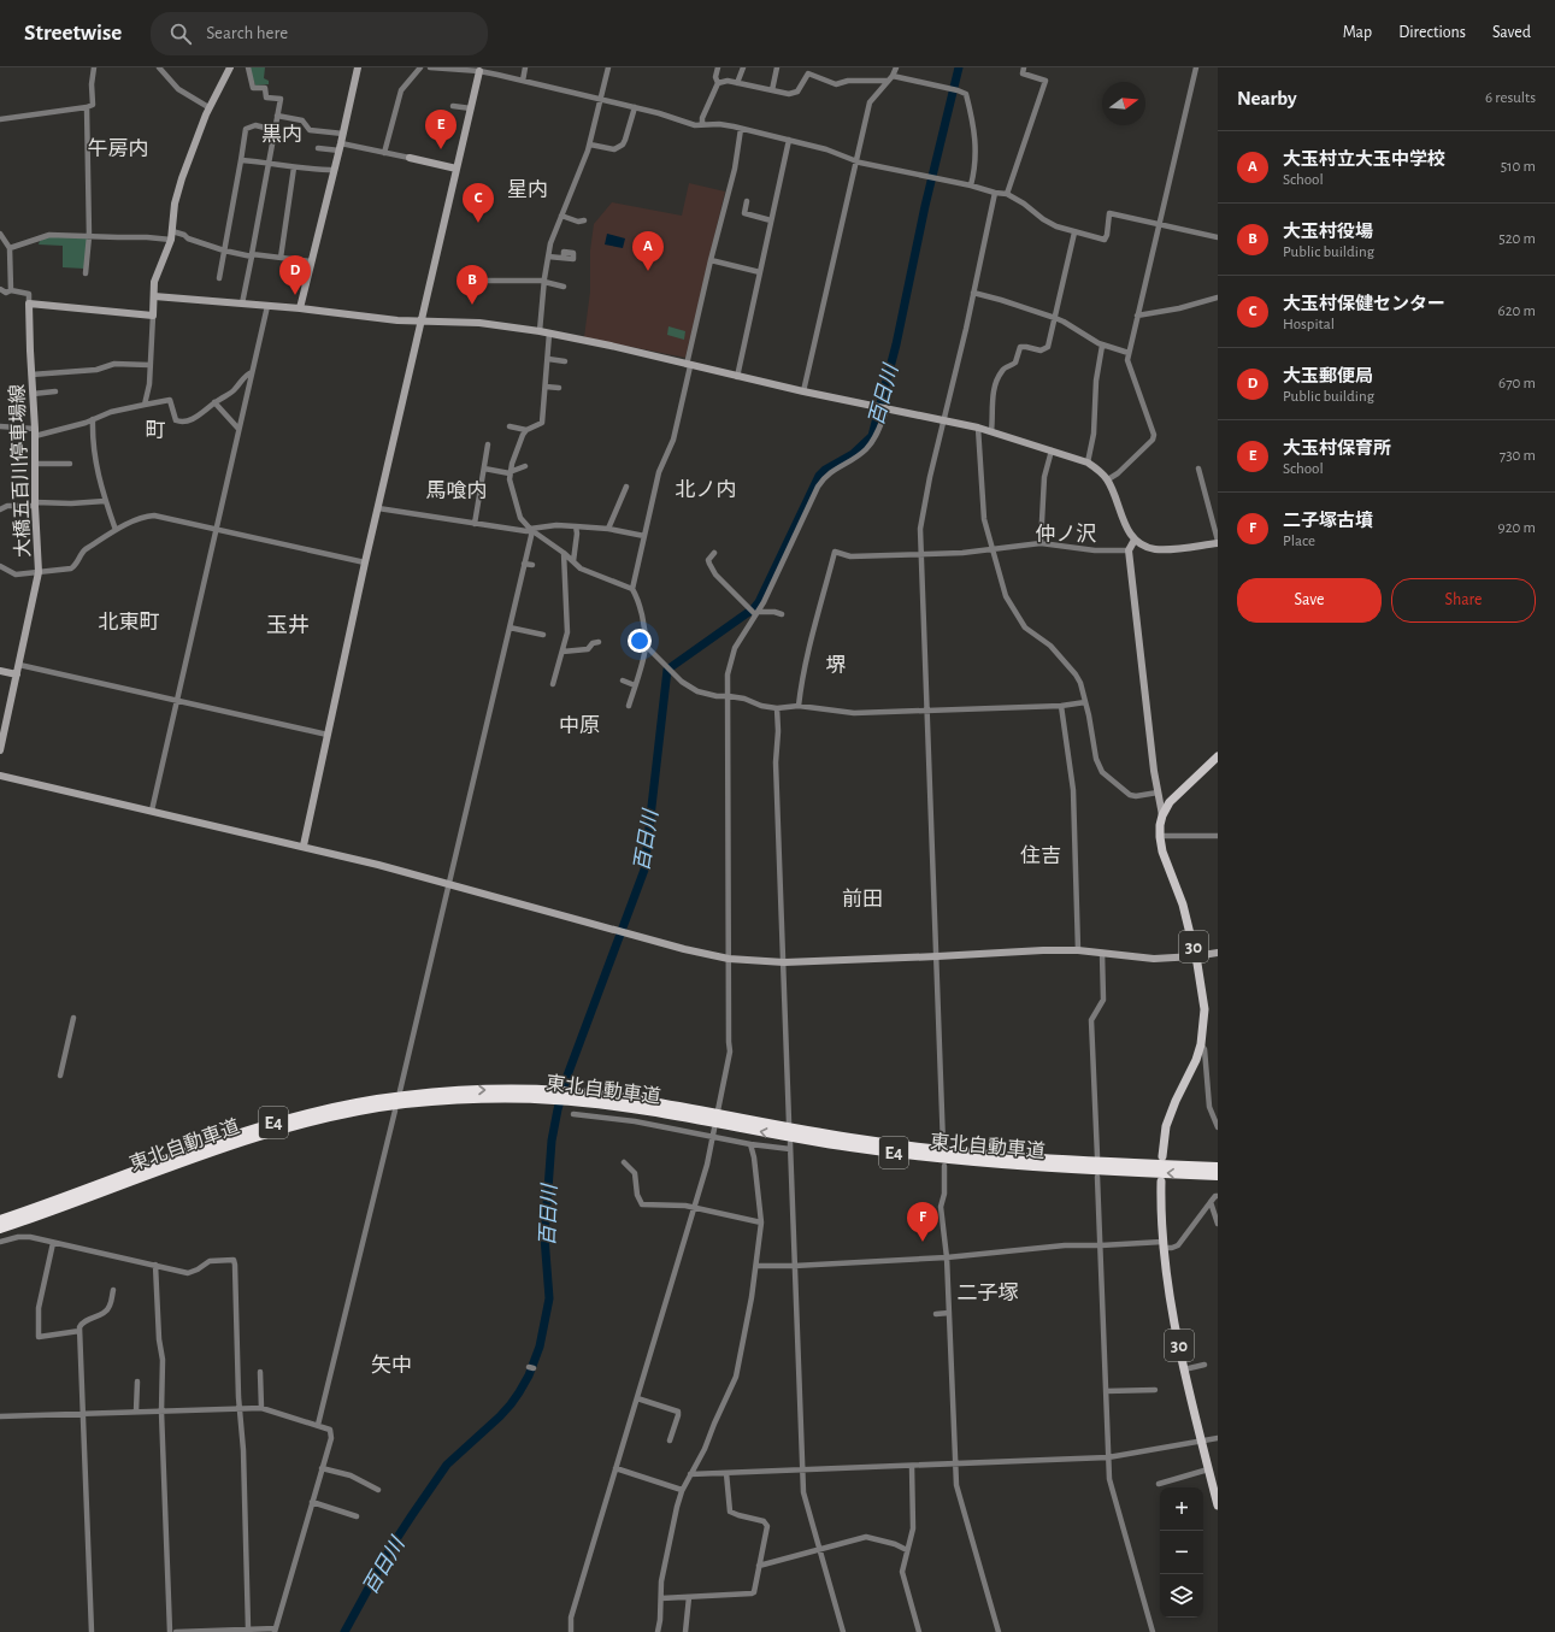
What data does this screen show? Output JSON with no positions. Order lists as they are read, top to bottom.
{
  "streets": {
    "highway": ["東北自動車道", "E4"],
    "main road": ["30"],
    "street": ["大橋五百川停車場線"]
  },
  "districts": [
    "黒内",
    "午房内",
    "星内",
    "町",
    "北ノ内",
    "馬喰内",
    "仲ノ沢",
    "北東町",
    "玉井",
    "堺",
    "中原",
    "住吉",
    "前田",
    "二子塚",
    "矢中"
  ],
  "water": ["百日川"],
  "north": "right",
  "page": {
    "header": "Streetwise",
    "search": "Search here",
    "nav": ["Map", "Directions", "Saved"],
    "heading": ["Nearby", "6 results"],
    "pins": [
      "E",
      "C",
      "A",
      "D",
      "B",
      "F"
    ],
    "list": [
      {
        "mark": "A",
        "name": "大玉村立大玉中学校",
        "note": "School",
        "value": "510 m"
      },
      {
        "mark": "B",
        "name": "大玉村役場",
        "note": "Public building",
        "value": "520 m"
      },
      {
        "mark": "C",
        "name": "大玉村保健センター",
        "note": "Hospital",
        "value": "620 m"
      },
      {
        "mark": "D",
        "name": "大玉郵便局",
        "note": "Public building",
        "value": "670 m"
      },
      {
        "mark": "E",
        "name": "大玉村保育所",
        "note": "School",
        "value": "730 m"
      },
      {
        "mark": "F",
        "name": "二子塚古墳",
        "note": "Place",
        "value": "920 m"
      }
    ],
    "buttons": ["Save", "Share"],
    "map_buttons": ["+", "−"]
  }
}
